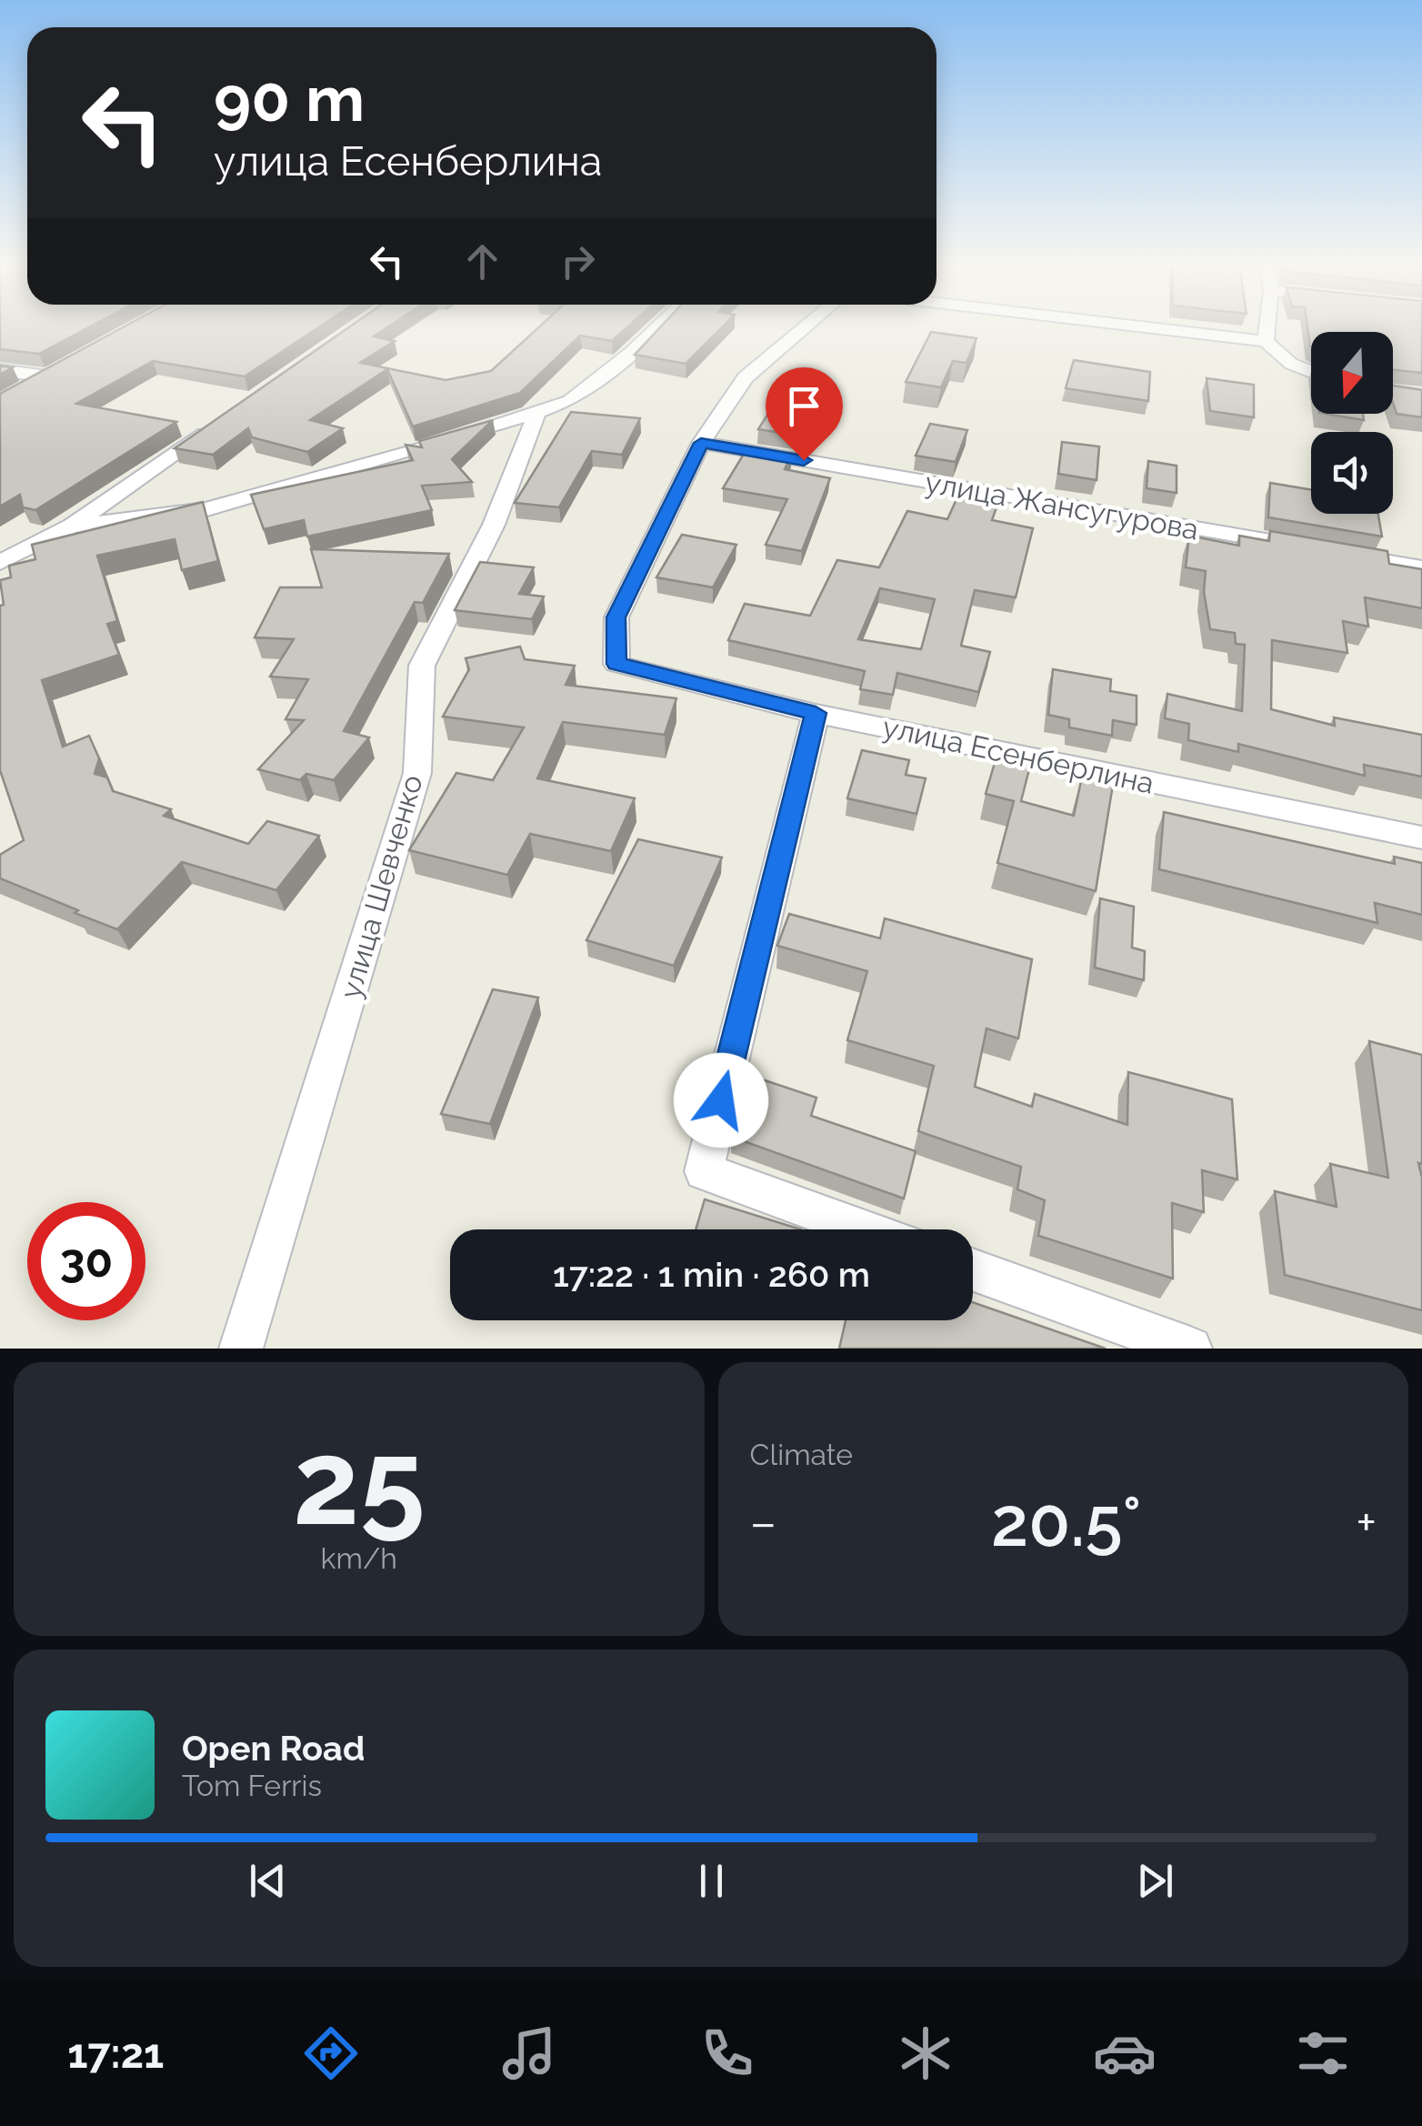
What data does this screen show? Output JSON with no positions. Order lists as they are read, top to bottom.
{
  "streets": {
    "street": ["улица Жансугурова", "улица Есенберлина", "улица Шевченко"]
  },
  "crossings": [
    ["улица Жансугурова", "улица Есенберлина"]
  ],
  "north": "bottom",
  "page": {
    "turn": ["90 m", "улица Есенберлина"],
    "limit": "30",
    "trip": "17:22 · 1 min · 260 m",
    "tile": [
      ["25", "km/h"],
      "Climate"
    ],
    "heat": ["−", "20.5°", "+"],
    "song": ["Open Road", "Tom Ferris"],
    "tabs": "17:21"
  }
}
